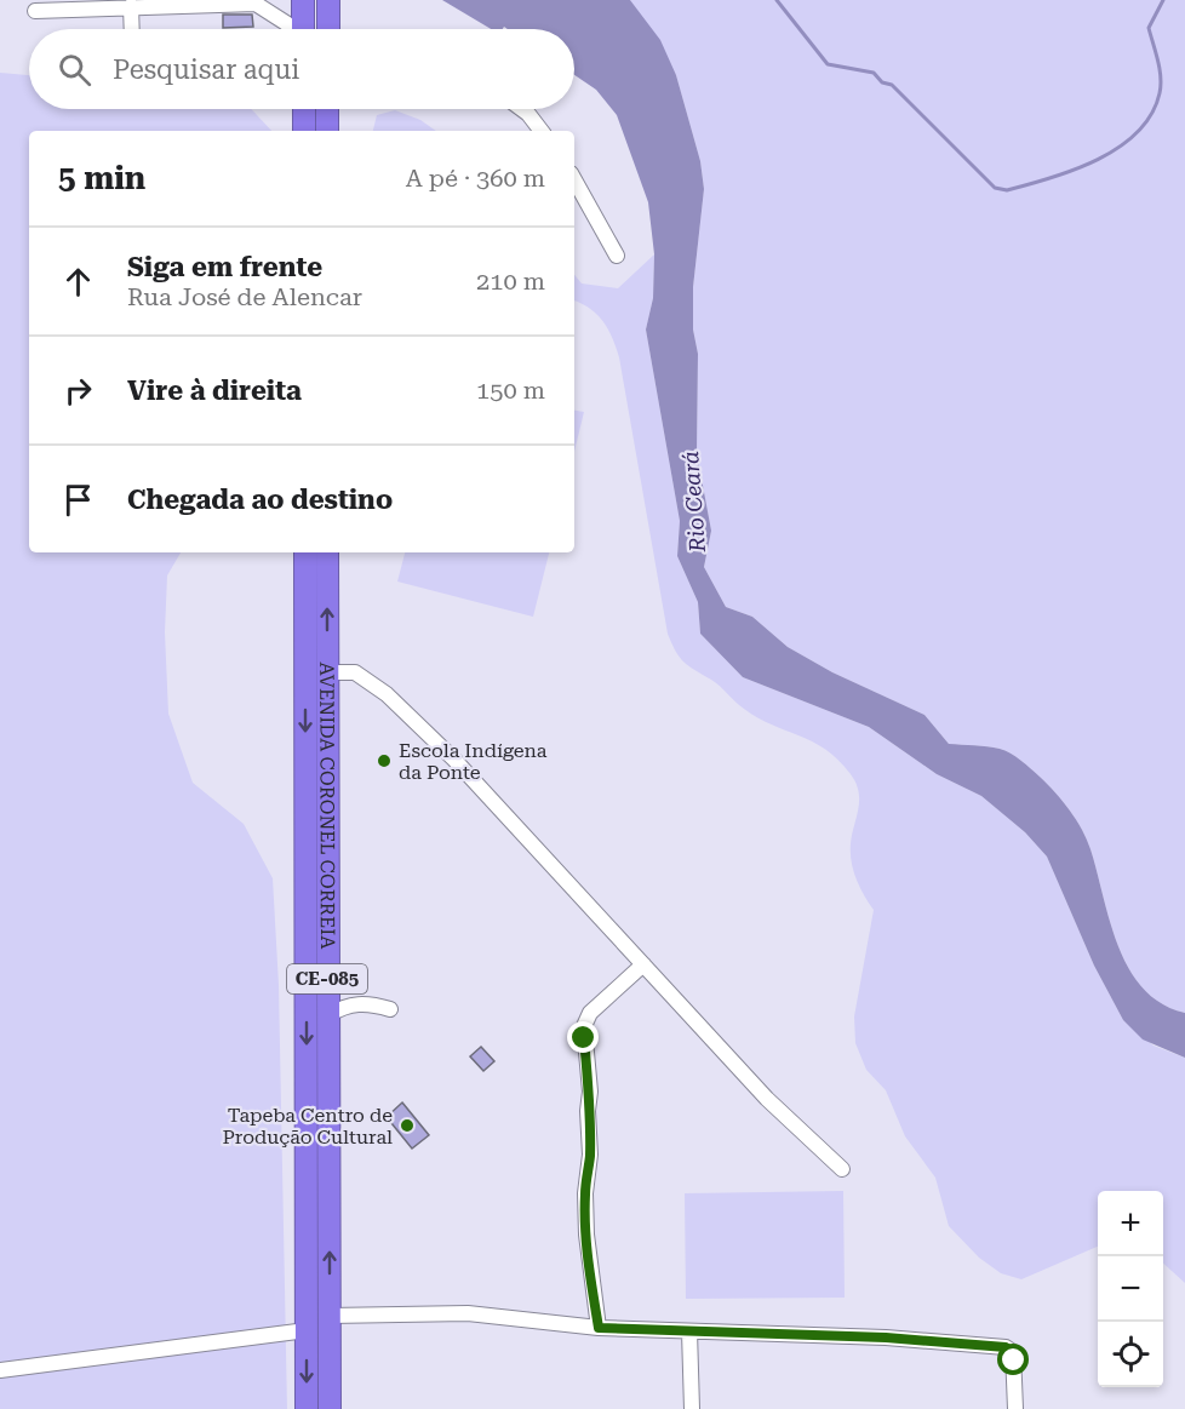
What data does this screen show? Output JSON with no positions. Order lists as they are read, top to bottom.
{
  "streets": {
    "highway": ["AVENIDA CORONEL CORREIA", "CE-085"]
  },
  "water": ["Rio Ceará"],
  "places": ["Escola Indígena da Ponte", "Tapeba Centro de Produção Cultural"],
  "page": {
    "search": "Pesquisar aqui",
    "heading": ["5 min", "A pé · 360 m"],
    "list": [
      ["Siga em frente", "Rua José de Alencar", "210 m"],
      ["Vire à direita", "150 m"],
      "Chegada ao destino"
    ],
    "map_buttons": ["+", "−"]
  }
}
